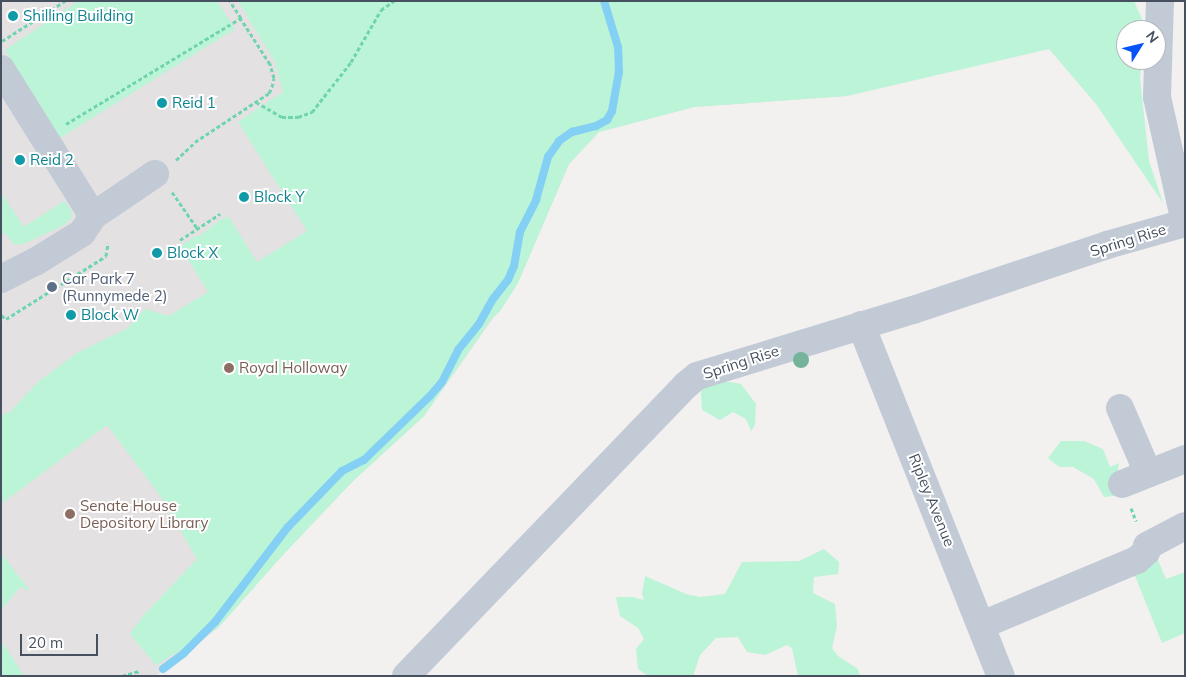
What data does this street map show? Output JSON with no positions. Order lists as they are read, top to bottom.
{
  "streets": {
    "street": ["Spring Rise", "Ripley Avenue"]
  },
  "crossings": [
    ["Spring Rise", "Ripley Avenue"]
  ],
  "places": [
    "Shilling Building",
    "Reid 1",
    "Reid 2",
    "Block Y",
    "Block X",
    "Car Park 7 (Runnymede 2)",
    "Block W",
    "Royal Holloway",
    "Senate House Depository Library"
  ],
  "scale_bar": "20 m",
  "north": "top right"
}
